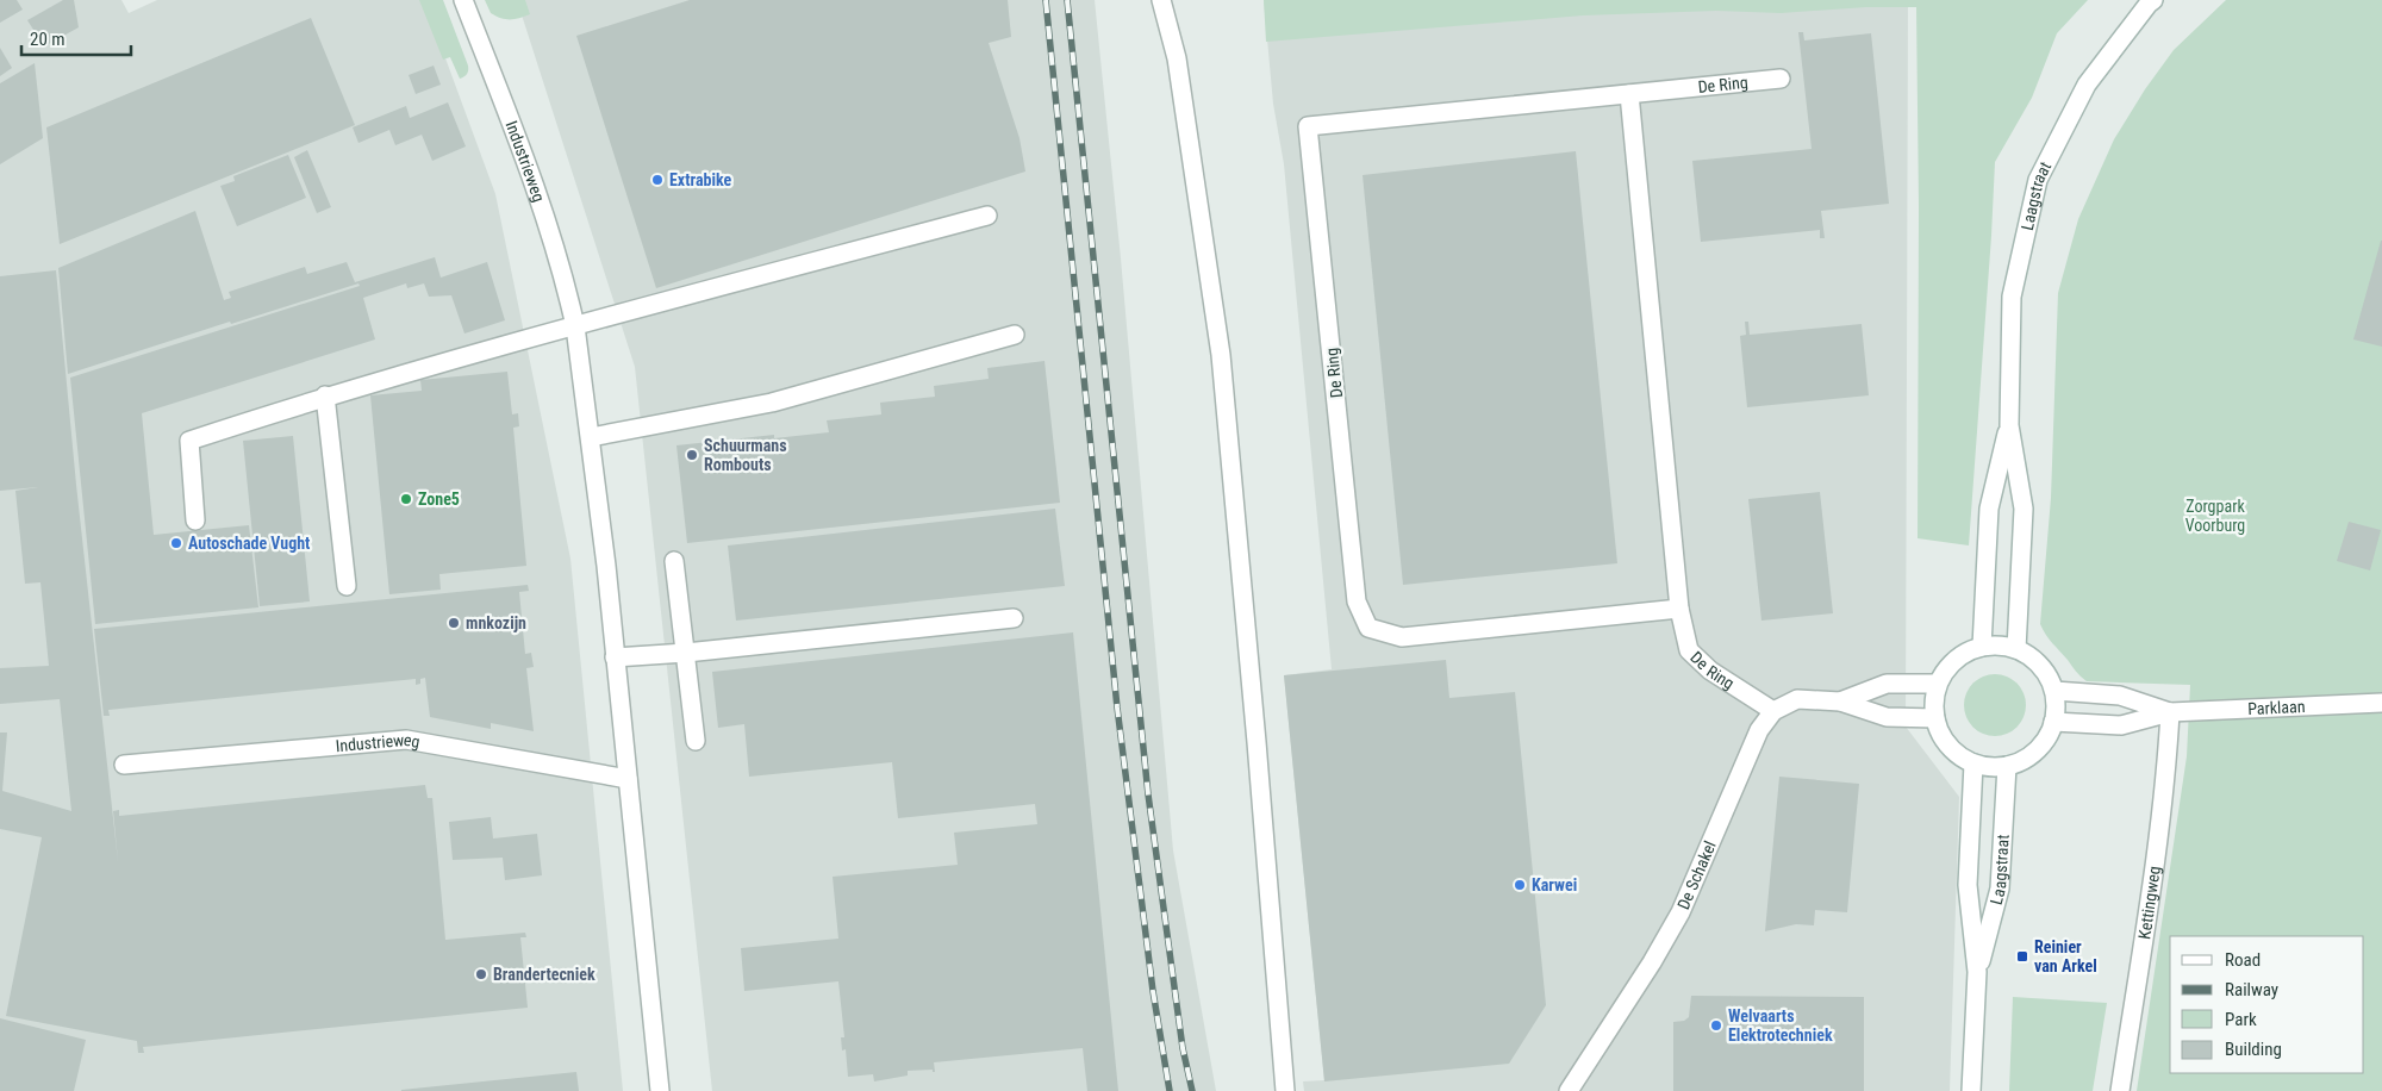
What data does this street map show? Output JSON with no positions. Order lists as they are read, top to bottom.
{
  "streets": {
    "street": [
      "De Ring",
      "Industrieweg",
      "Laagstraat",
      "Parklaan",
      "De Schakel",
      "Kettingweg"
    ]
  },
  "crossings": [
    ["De Ring", "De Schakel"],
    ["Laagstraat", "Parklaan"],
    ["Parklaan", "Kettingweg"]
  ],
  "parks": ["Zorgpark Voorburg"],
  "places": {
    "other": [
      "Extrabike",
      "Schuurmans Rombouts",
      "Zone5",
      "Autoschade Vught",
      "mnkozijn",
      "Karwei",
      "Brandertecniek",
      "Welvaarts Elektrotechniek"
    ],
    "transit": ["Reinier van Arkel"]
  },
  "legend": [
    "Road",
    "Railway",
    "Park",
    "Building"
  ],
  "scale_bar": "20 m"
}
